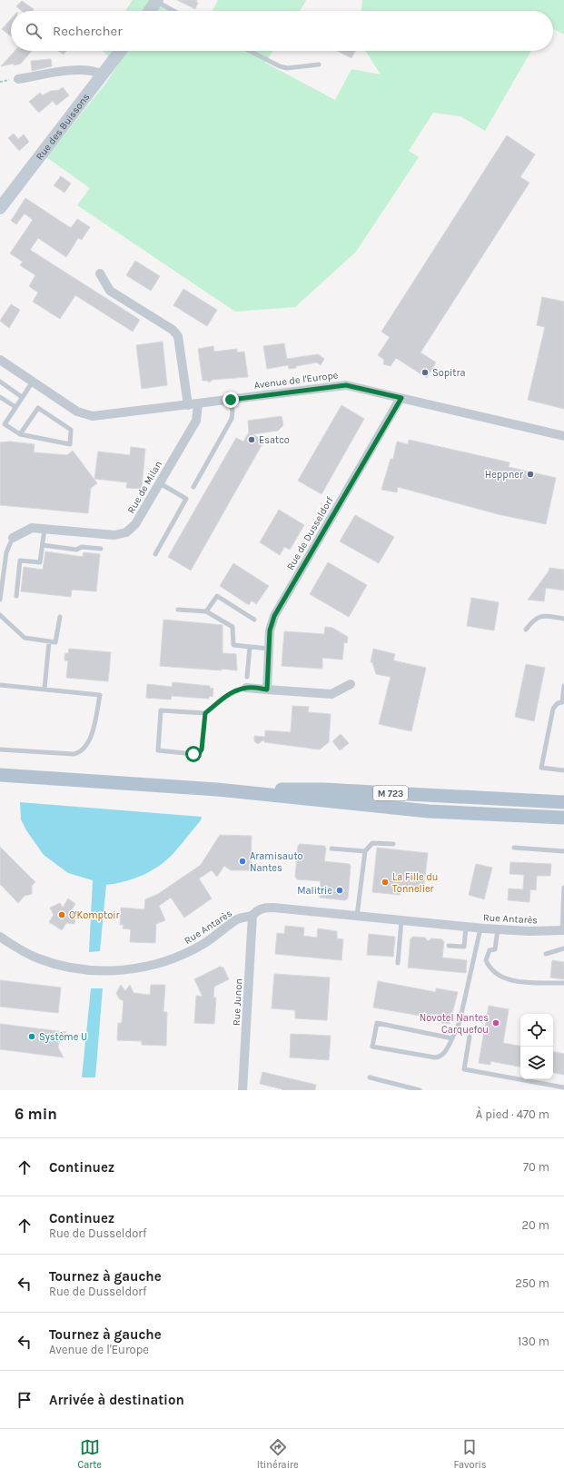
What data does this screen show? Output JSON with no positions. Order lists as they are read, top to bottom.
{
  "streets": {
    "main road": ["M 723"],
    "street": [
      "Rue des Buissons",
      "Avenue de l'Europe",
      "Rue de Milan",
      "Rue de Dusseldorf",
      "Rue Antarès",
      "Rue Junon"
    ]
  },
  "crossings": [
    ["Avenue de l'Europe", "Rue de Milan"],
    ["Avenue de l'Europe", "Rue de Dusseldorf"],
    ["Rue Antarès", "Rue Junon"]
  ],
  "places": [
    "Sopitra",
    "Esatco",
    "Heppner",
    "Aramisauto Nantes",
    "La Fille du Tonnelier",
    "Malitrie",
    "O'Komptoir",
    "Novotel Nantes Carquefou",
    "Système U"
  ],
  "page": {
    "search": "Rechercher",
    "heading": ["6 min", "À pied · 470 m"],
    "list": [
      ["Continuez", "70 m"],
      ["Continuez", "Rue de Dusseldorf", "20 m"],
      ["Tournez à gauche", "Rue de Dusseldorf", "250 m"],
      ["Tournez à gauche", "Avenue de l'Europe", "130 m"],
      "Arrivée à destination"
    ],
    "nav": ["Carte", "Itinéraire", "Favoris"]
  }
}
